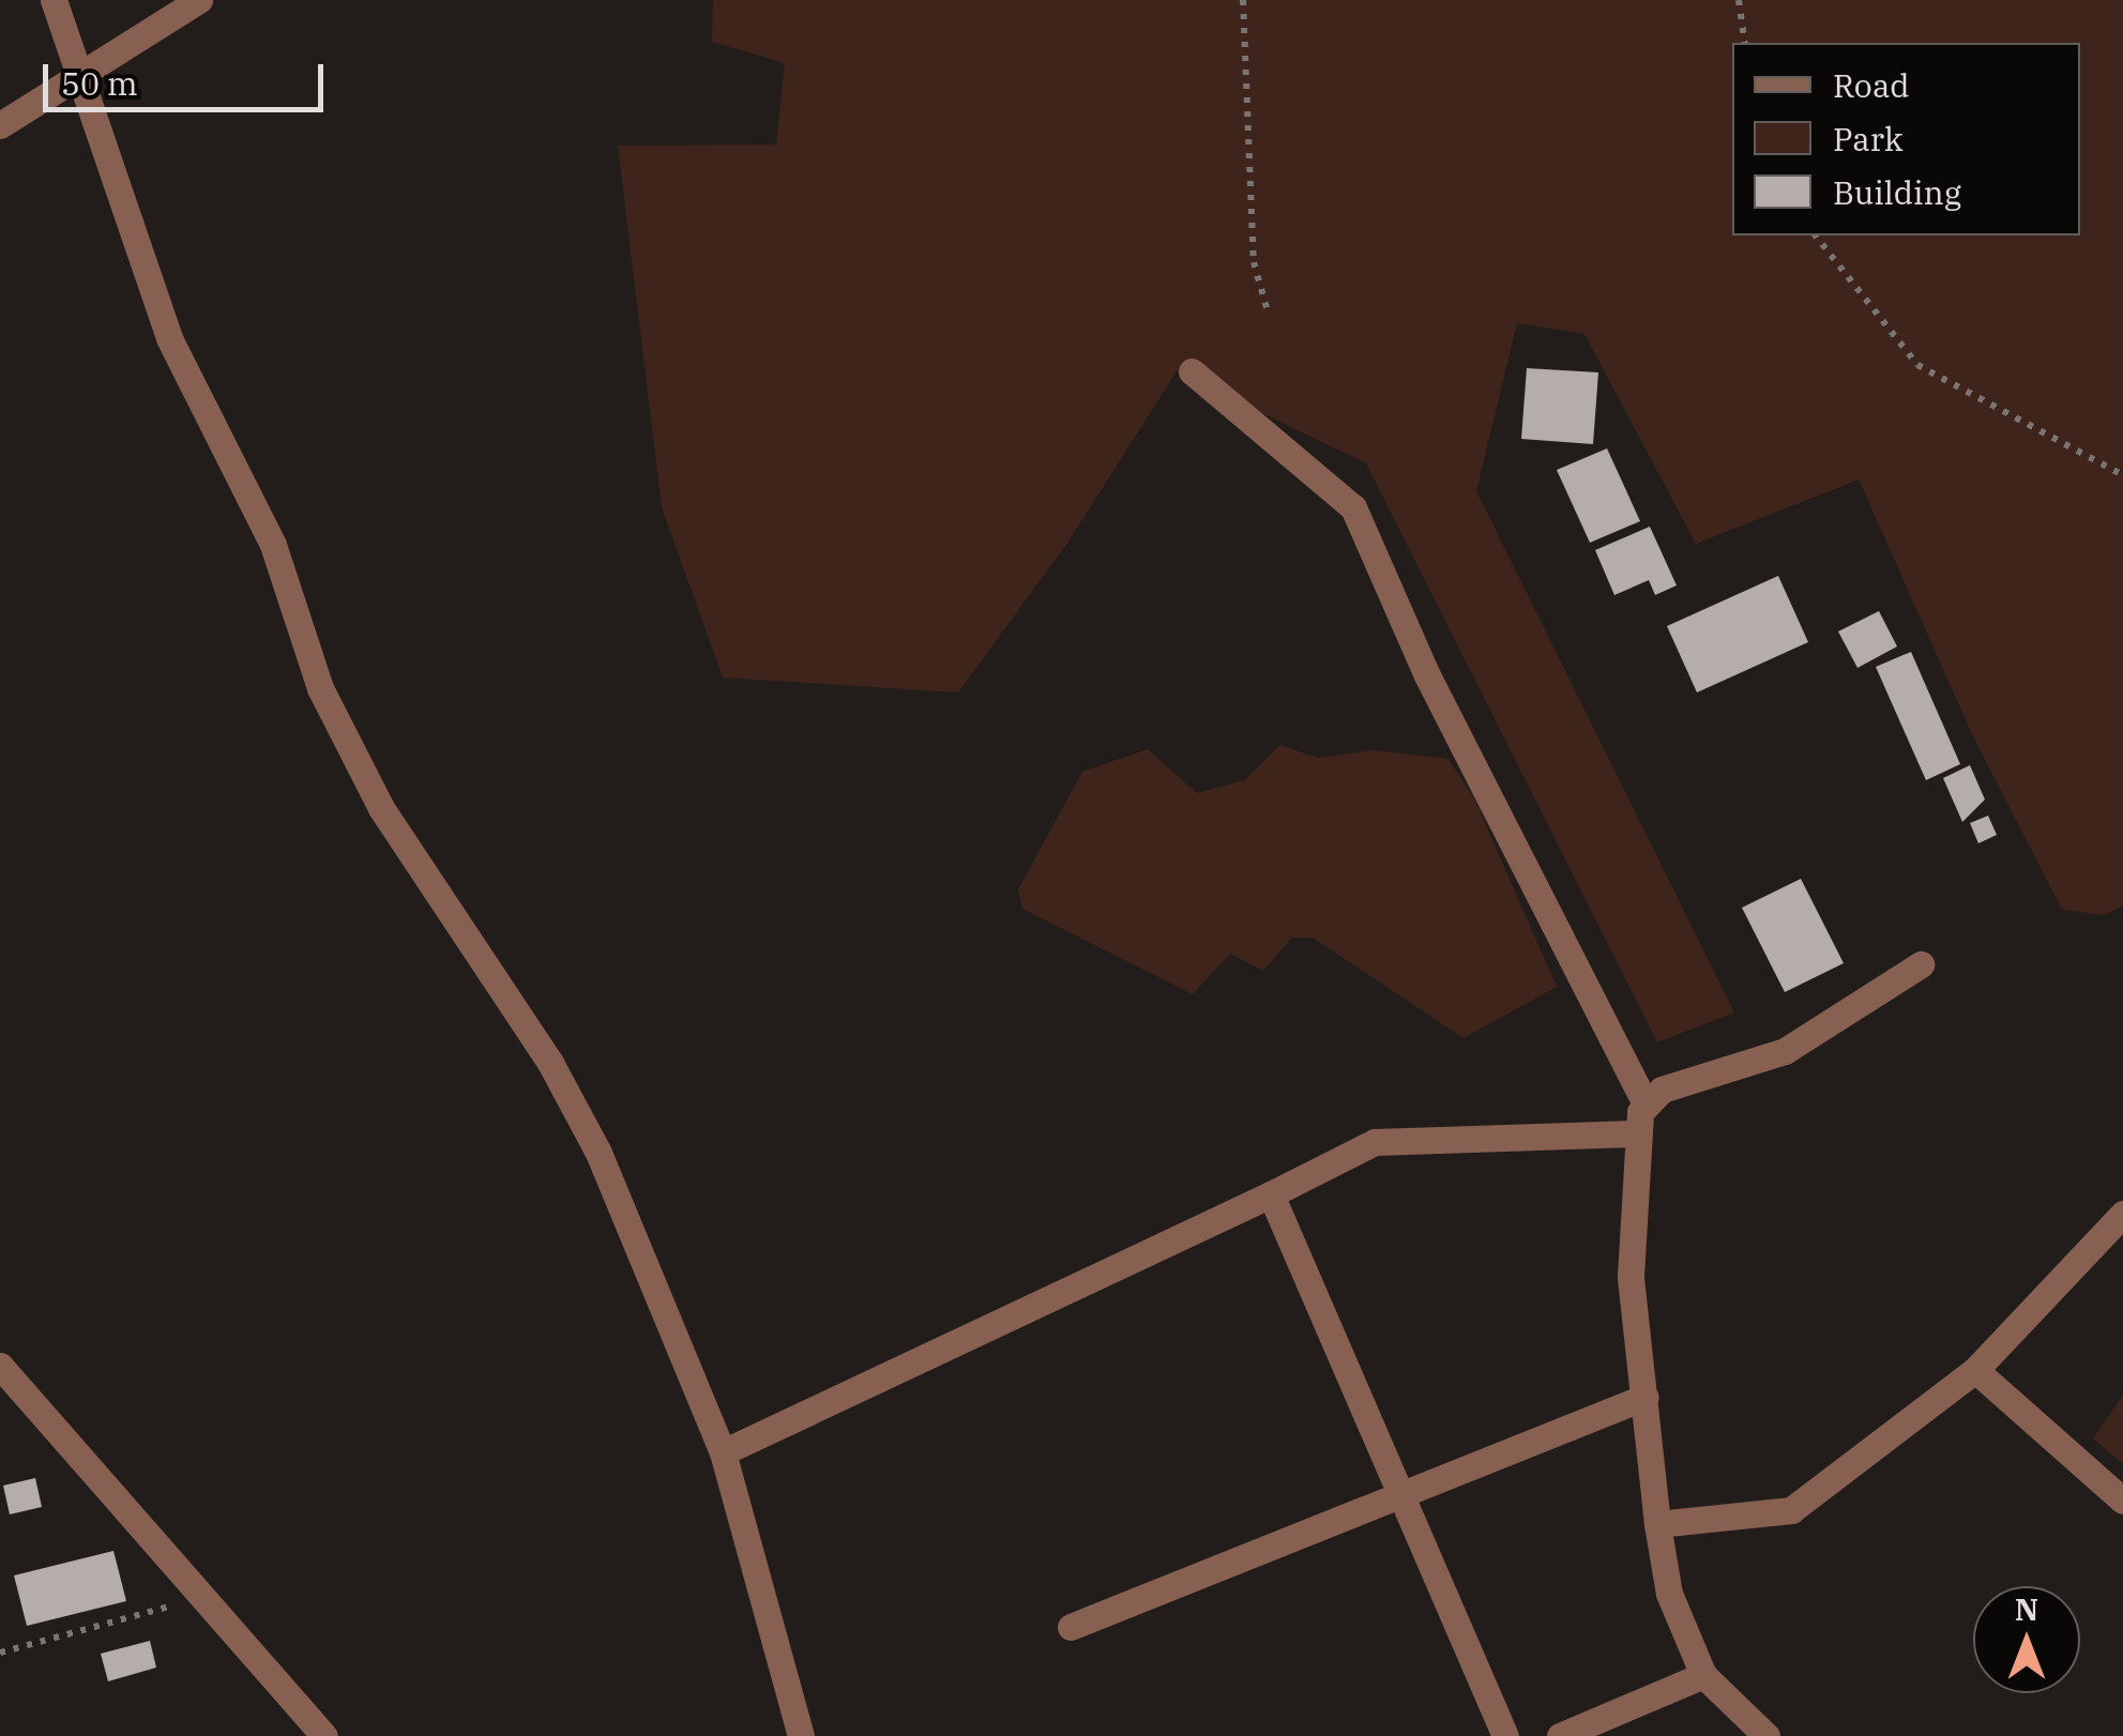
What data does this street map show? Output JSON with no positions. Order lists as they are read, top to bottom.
{
  "legend": ["Road", "Park", "Building"],
  "scale_bar": "50 m",
  "north": "top"
}
